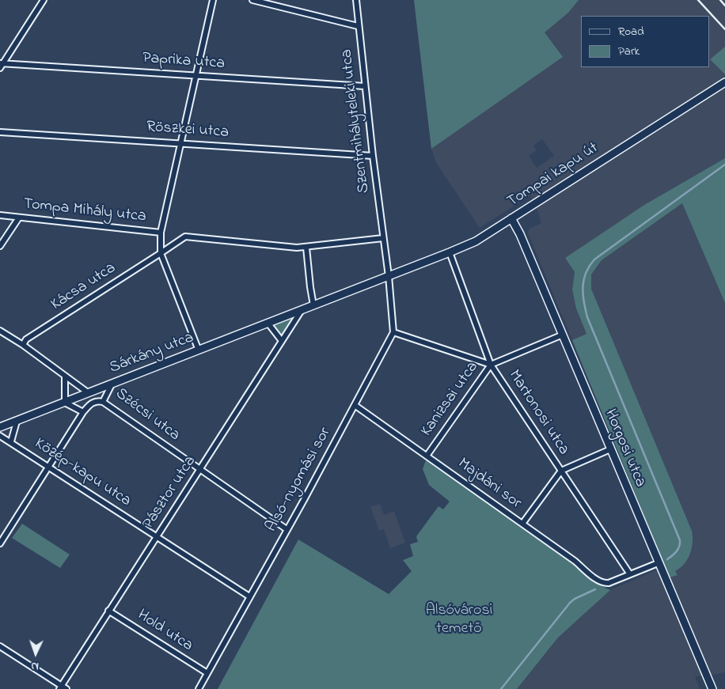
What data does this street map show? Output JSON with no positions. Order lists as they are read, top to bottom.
{
  "streets": {
    "street": [
      "Paprika utca",
      "Szentmihályteleki utca",
      "Röszkei utca",
      "Tompai kapu út",
      "Tompa Mihály utca",
      "Kácsa utca",
      "Sárkány utca",
      "Kanizsai utca",
      "Martonosi utca",
      "Szécsi utca",
      "Horgosi utca",
      "Közép-kapu utca",
      "Alsó-nyomási sor",
      "Majdáni sor",
      "Pásztor utca",
      "Hold utca"
    ]
  },
  "crossings": [
    ["Paprika utca", "Szentmihályteleki utca"],
    ["Szentmihályteleki utca", "Röszkei utca"],
    ["Szentmihályteleki utca", "Tompai kapu út"],
    ["Tompai kapu út", "Sárkány utca"],
    ["Tompai kapu út", "Martonosi utca"],
    ["Tompai kapu út", "Horgosi utca"],
    ["Tompa Mihály utca", "Kácsa utca"],
    ["Sárkány utca", "Szécsi utca"],
    ["Sárkány utca", "Pásztor utca"],
    ["Kanizsai utca", "Martonosi utca"],
    ["Kanizsai utca", "Horgosi utca"],
    ["Kanizsai utca", "Majdáni sor"],
    ["Martonosi utca", "Majdáni sor"],
    ["Szécsi utca", "Alsó-nyomási sor"],
    ["Szécsi utca", "Pásztor utca"],
    ["Közép-kapu utca", "Alsó-nyomási sor"],
    ["Közép-kapu utca", "Pásztor utca"],
    ["Alsó-nyomási sor", "Majdáni sor"],
    ["Alsó-nyomási sor", "Hold utca"],
    ["Pásztor utca", "Hold utca"]
  ],
  "parks": ["Alsóvárosi temető"],
  "legend": ["Road", "Park"],
  "north": "bottom"
}
